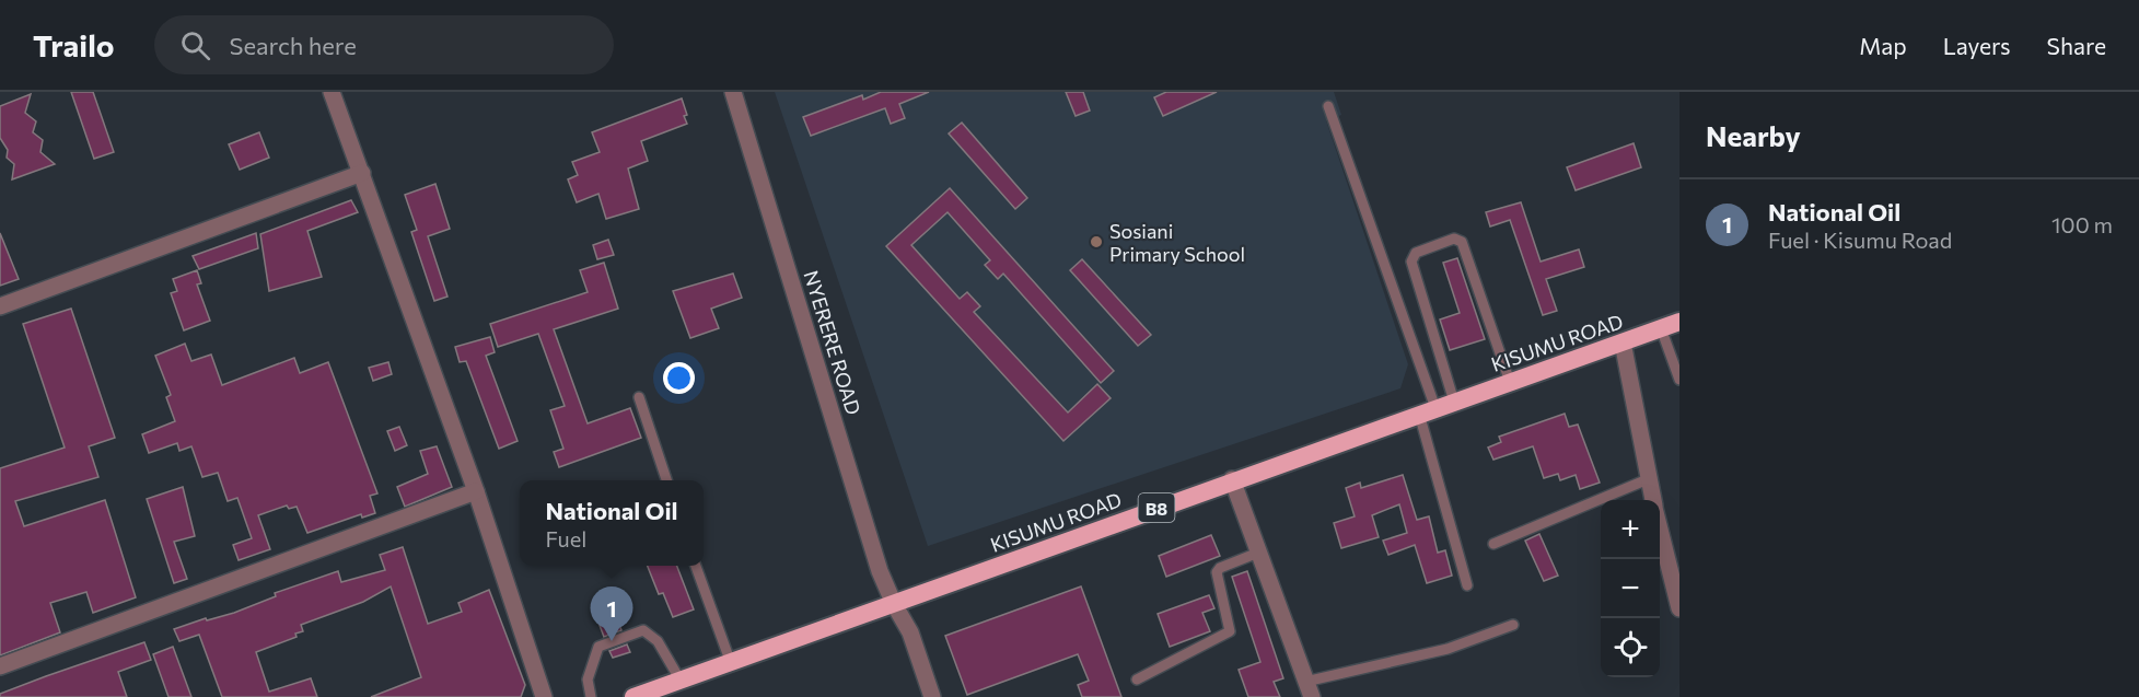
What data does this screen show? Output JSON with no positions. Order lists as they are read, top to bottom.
{
  "streets": {
    "highway": ["KISUMU ROAD", "B8"],
    "street": ["NYERERE ROAD"]
  },
  "crossings": [
    ["NYERERE ROAD", "KISUMU ROAD"]
  ],
  "places": ["Sosiani Primary School"],
  "page": {
    "header": "Trailo",
    "search": "Search here",
    "nav": ["Map", "Layers", "Share"],
    "heading": "Nearby",
    "list": [
      {
        "mark": "1",
        "name": "National Oil",
        "note": "Fuel · Kisumu Road",
        "value": "100 m"
      }
    ],
    "popup": ["National Oil", "Fuel"],
    "map_buttons": ["+", "−"],
    "pins": "1"
  }
}
